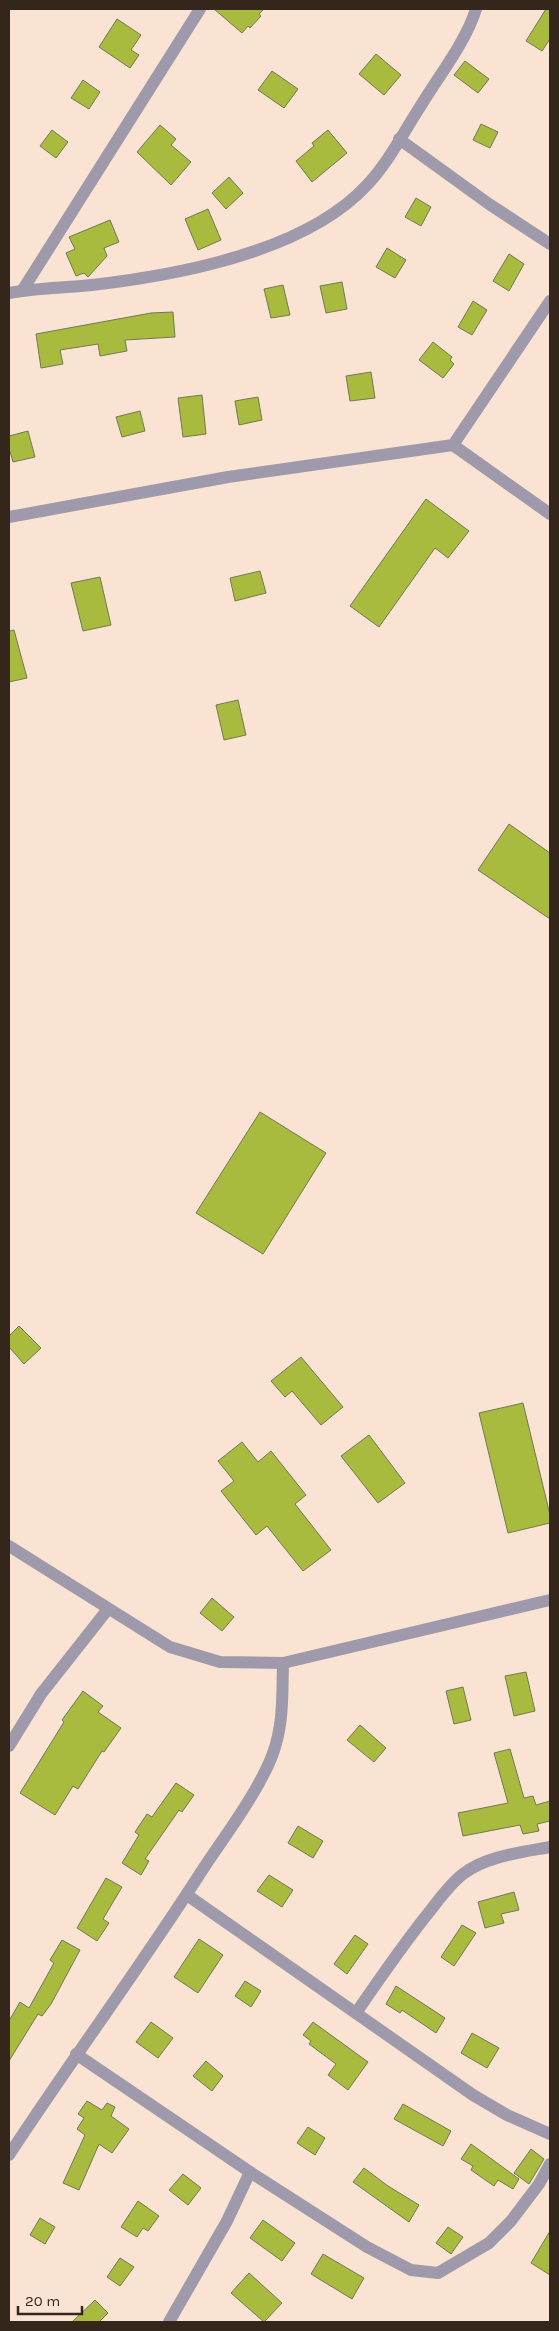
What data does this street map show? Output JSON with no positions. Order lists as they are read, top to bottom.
{
  "scale_bar": "20 m"
}
